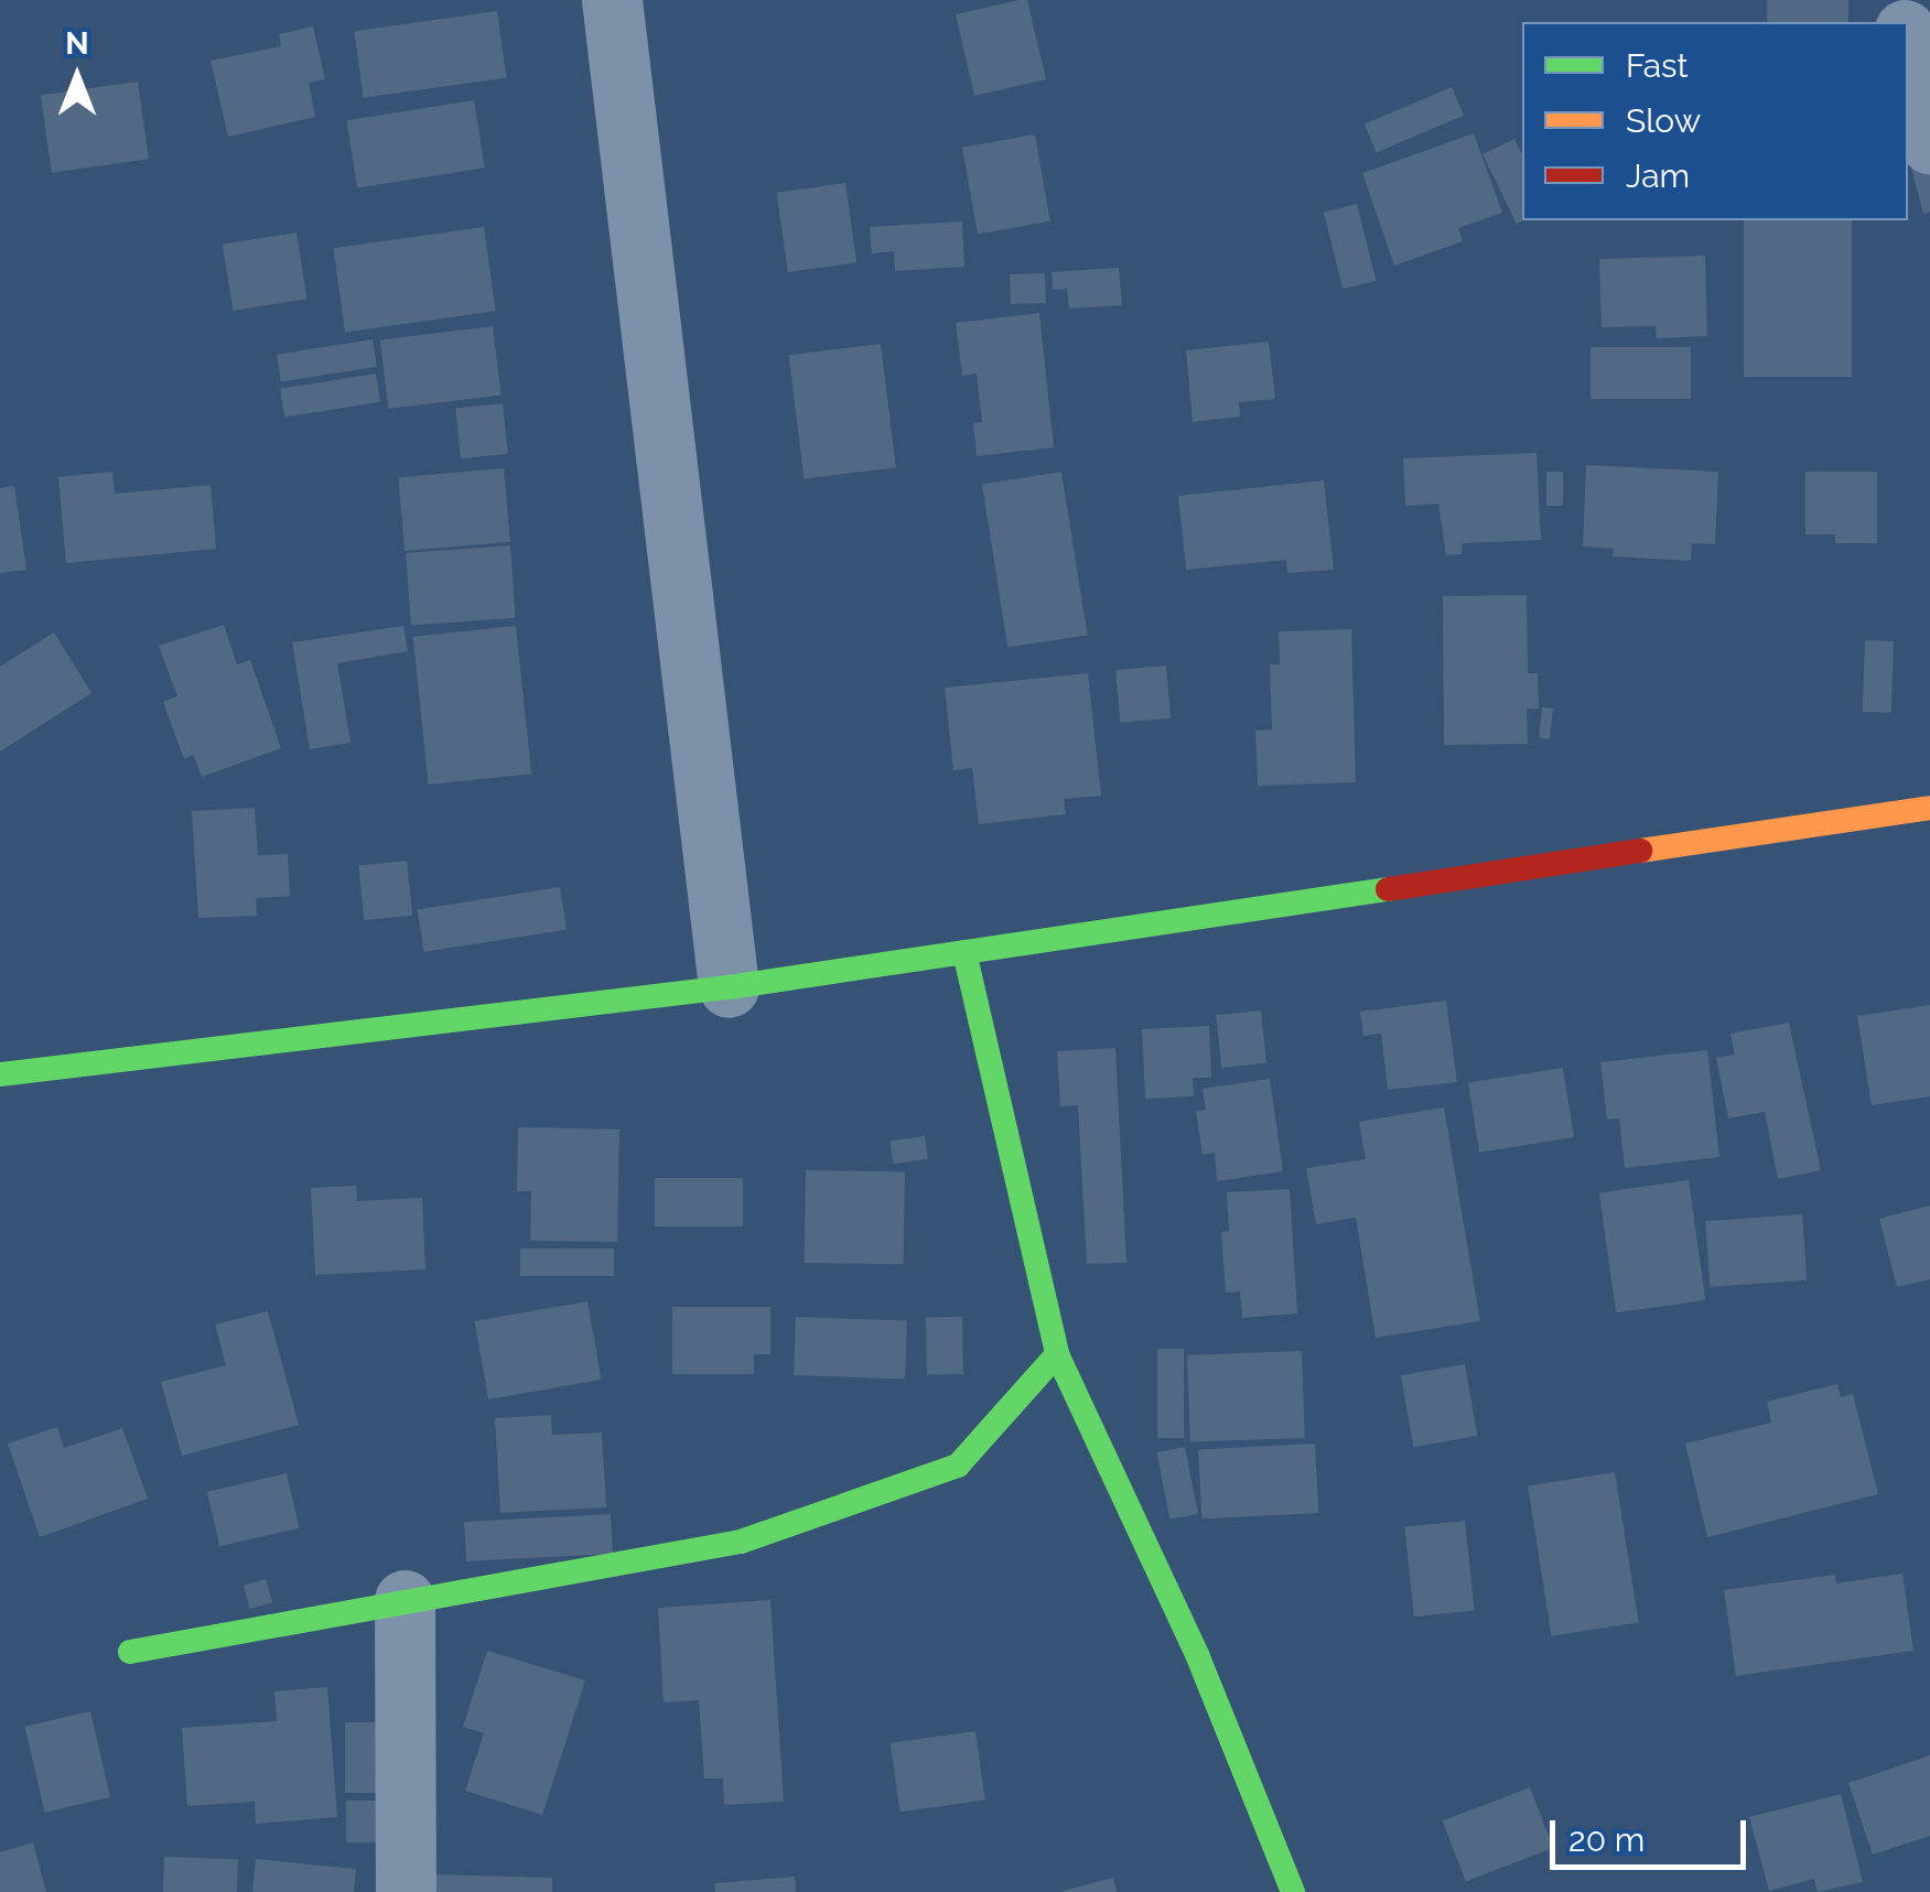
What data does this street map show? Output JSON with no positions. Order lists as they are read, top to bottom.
{
  "legend": ["Fast", "Slow", "Jam"],
  "scale_bar": "20 m",
  "north": "top"
}
